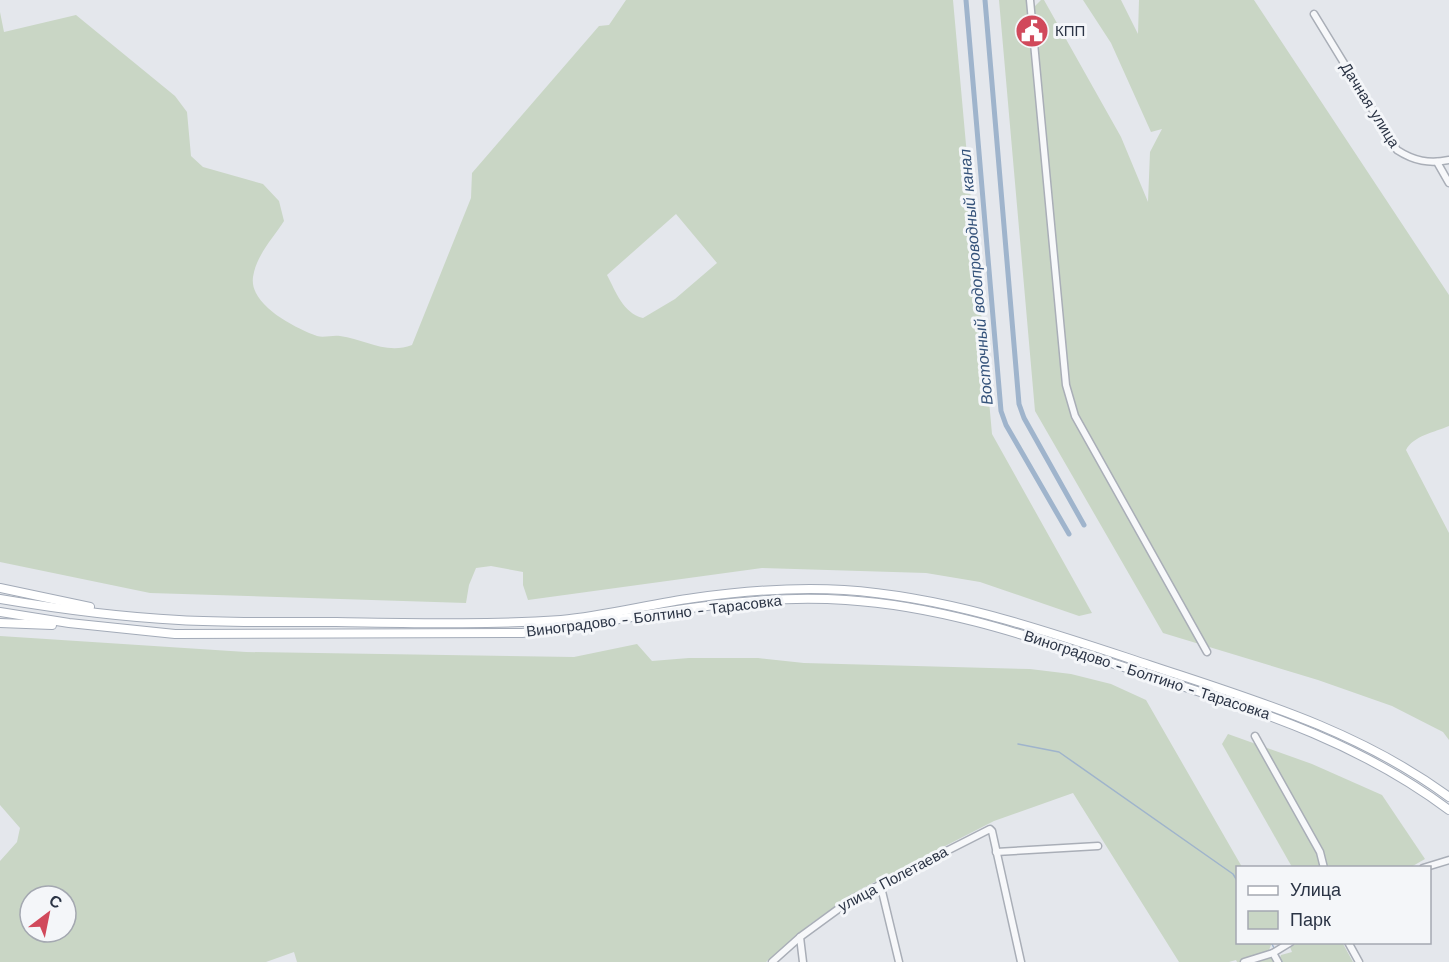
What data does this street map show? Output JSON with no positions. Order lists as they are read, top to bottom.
{
  "streets": {
    "main road": ["Виноградово - Болтино - Тарасовка"],
    "street": ["Дачная улица", "улица Полетаева"]
  },
  "water": ["Восточный водопроводный канал"],
  "places": {
    "public building": ["КПП"]
  },
  "legend": ["Улица", "Парк"],
  "north": "top right"
}
